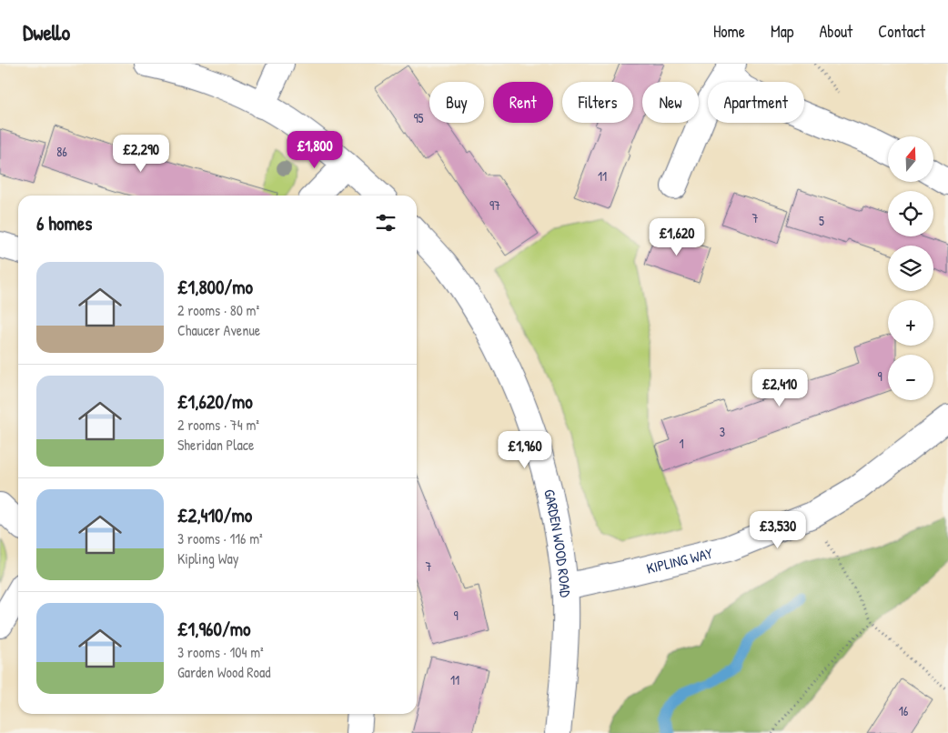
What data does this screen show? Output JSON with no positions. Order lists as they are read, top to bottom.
{
  "streets": {
    "street": ["GARDEN WOOD ROAD", "KIPLING WAY"]
  },
  "crossings": [
    ["GARDEN WOOD ROAD", "KIPLING WAY"]
  ],
  "house_numbers": [
    "95",
    "86",
    "11",
    "97",
    "7",
    "5",
    "9",
    "3",
    "1",
    "7",
    "9",
    "11",
    "16"
  ],
  "north": "top",
  "page": {
    "header": "Dwello",
    "nav": [
      "Home",
      "Map",
      "About",
      "Contact"
    ],
    "chip": [
      "Buy",
      "Rent",
      "Filters",
      "New",
      "Apartment"
    ],
    "price": [
      "£1,800",
      "£2,290",
      "£1,620",
      "£2,410",
      "£1,960",
      "£3,530"
    ],
    "map_buttons": ["+", "−"],
    "heading": "6 homes",
    "list": [
      {
        "name": "£1,800/mo",
        "note": "2 rooms · 80 m² · Chaucer Avenue"
      },
      {
        "name": "£1,620/mo",
        "note": "2 rooms · 74 m² · Sheridan Place"
      },
      {
        "name": "£2,410/mo",
        "note": "3 rooms · 116 m² · Kipling Way"
      },
      {
        "name": "£1,960/mo",
        "note": "3 rooms · 104 m² · Garden Wood Road"
      }
    ]
  }
}
